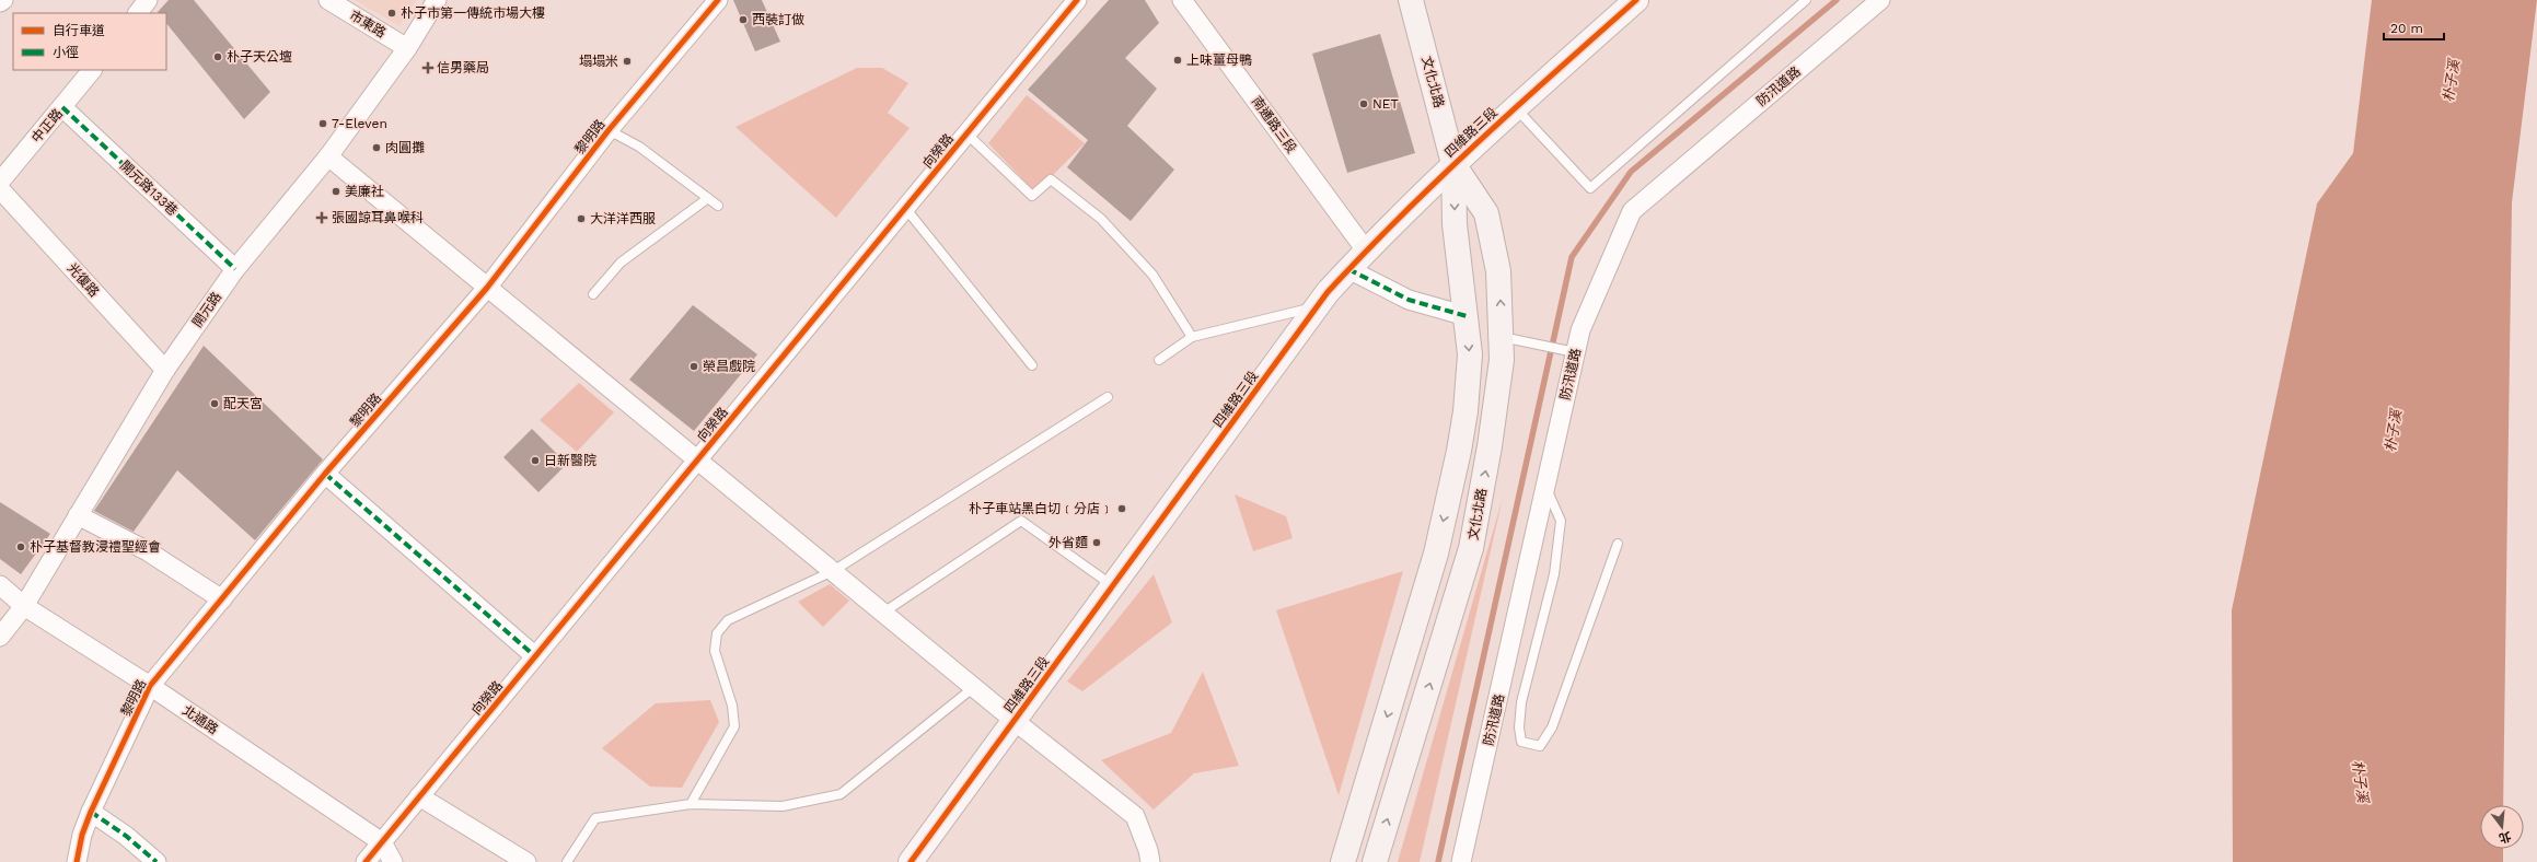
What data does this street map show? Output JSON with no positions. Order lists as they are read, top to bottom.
{
  "streets": {
    "main road": ["文化北路"],
    "street": [
      "市東路",
      "防汛道路",
      "南通路三段",
      "中正路",
      "四維路三段",
      "黎明路",
      "向榮路",
      "開元路133巷",
      "光復路",
      "開元路",
      "北通路"
    ]
  },
  "crossings": [
    ["市東路", "開元路"],
    ["文化北路", "四維路三段"],
    ["南通路三段", "四維路三段"],
    ["中正路", "開元路133巷"],
    ["黎明路", "北通路"],
    ["向榮路", "北通路"],
    ["開元路133巷", "開元路"],
    ["光復路", "開元路"],
    ["開元路", "北通路"]
  ],
  "water": ["朴子溪"],
  "places": {
    "other": [
      "朴子市第一傳統市場大樓",
      "西裝訂做",
      "朴子天公壇",
      "上味薑母鴨",
      "塌塌米",
      "NET",
      "7-Eleven",
      "肉圓攤",
      "美廉社",
      "大洋洋西服",
      "榮昌戲院",
      "配天宮",
      "日新醫院",
      "朴子車站黑白切﹝分店﹞",
      "外省麵",
      "朴子基督教浸禮聖經會"
    ],
    "health": ["信男藥局", "張國諒耳鼻喉科"]
  },
  "legend": ["自行車道", "小徑"],
  "scale_bar": "20 m",
  "north": "bottom"
}
